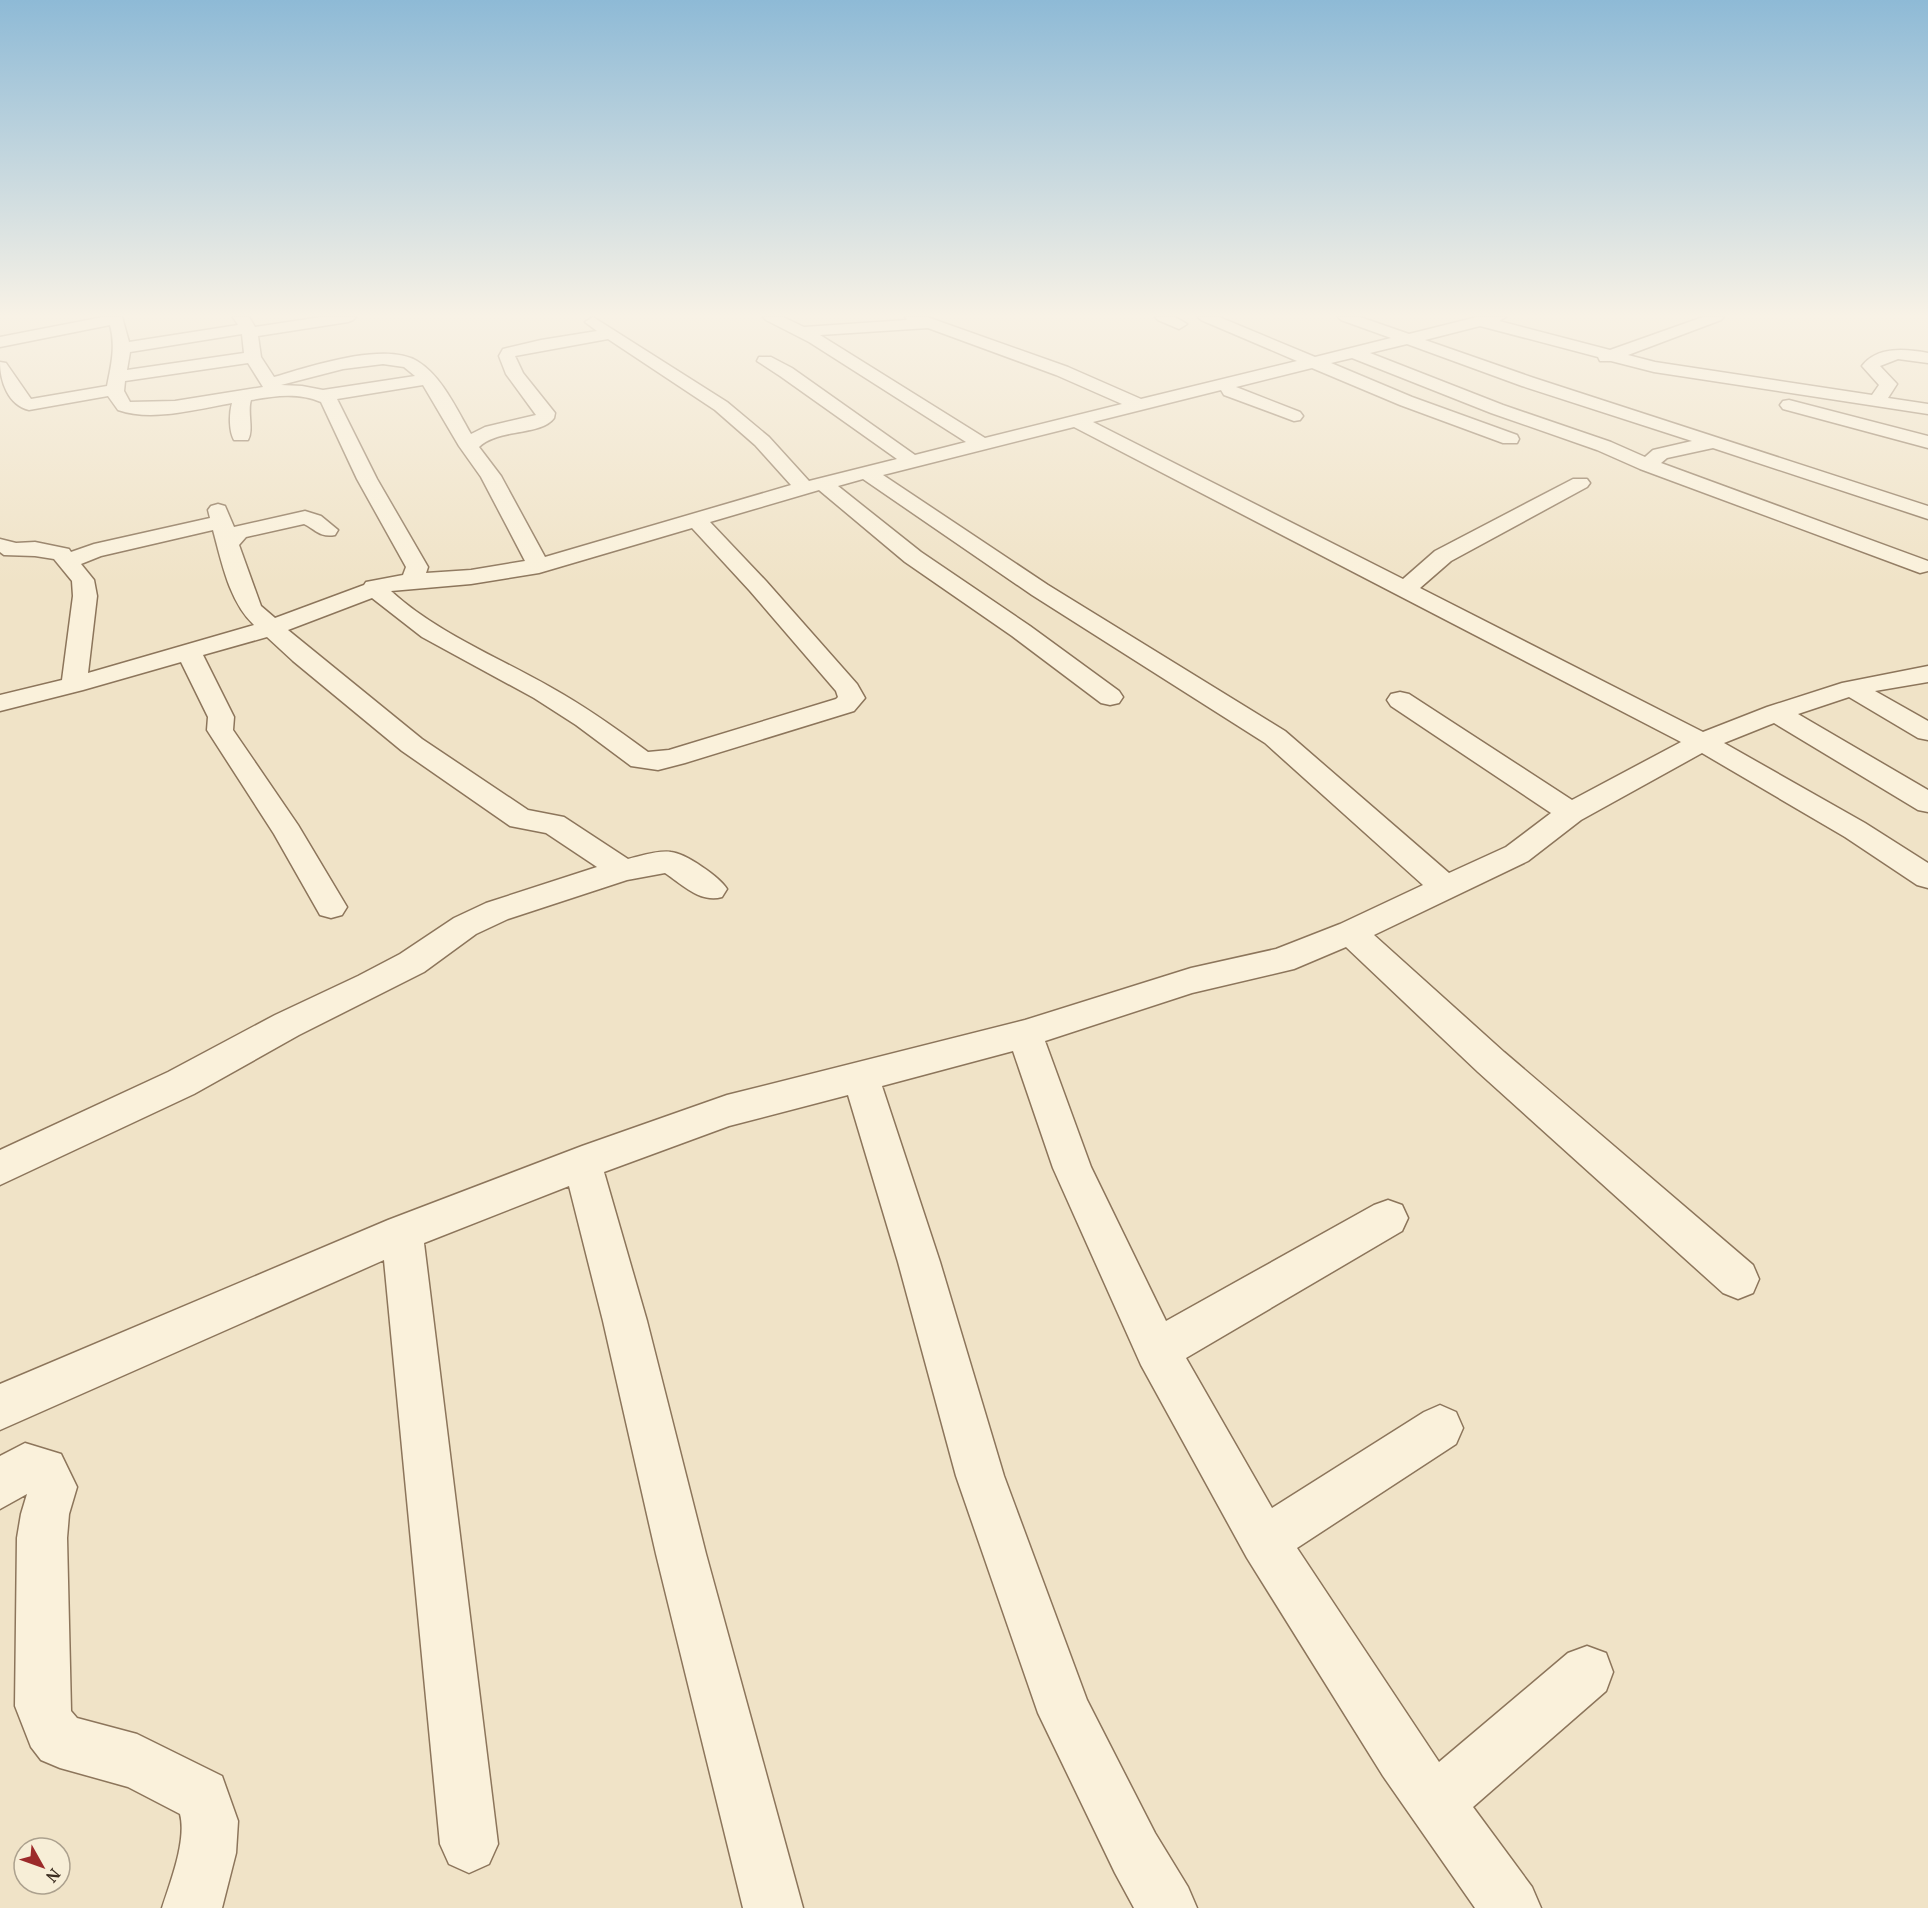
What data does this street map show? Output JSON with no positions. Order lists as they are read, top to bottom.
{
  "north": "bottom right"
}
